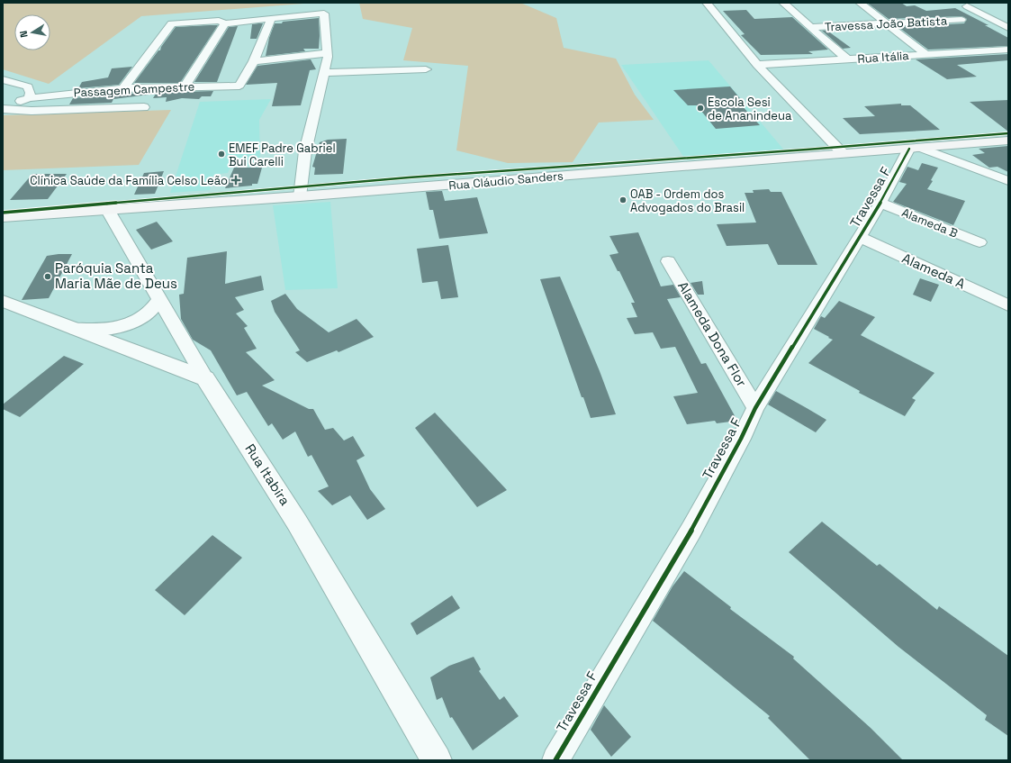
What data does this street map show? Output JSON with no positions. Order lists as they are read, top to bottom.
{
  "streets": {
    "main road": ["Rua Cláudio Sanders"],
    "street": [
      "Travessa João Batista",
      "Rua Itália",
      "Passagem Campestre",
      "Travessa F",
      "Alameda B",
      "Alameda A",
      "Alameda Dona Flor",
      "Rua Itabira"
    ]
  },
  "crossings": [
    ["Rua Cláudio Sanders", "Travessa F"],
    ["Travessa F", "Alameda B"],
    ["Travessa F", "Alameda A"],
    ["Travessa F", "Alameda Dona Flor"]
  ],
  "places": {
    "other": [
      "Escola Sesi de Ananindeua",
      "EMEF Padre Gabriel Bui Carelli",
      "OAB - Ordem dos Advogados do Brasil",
      "Paróquia Santa Maria Mãe de Deus"
    ],
    "health": ["Clínica Saúde da Família Celso Leão"]
  },
  "north": "left"
}
